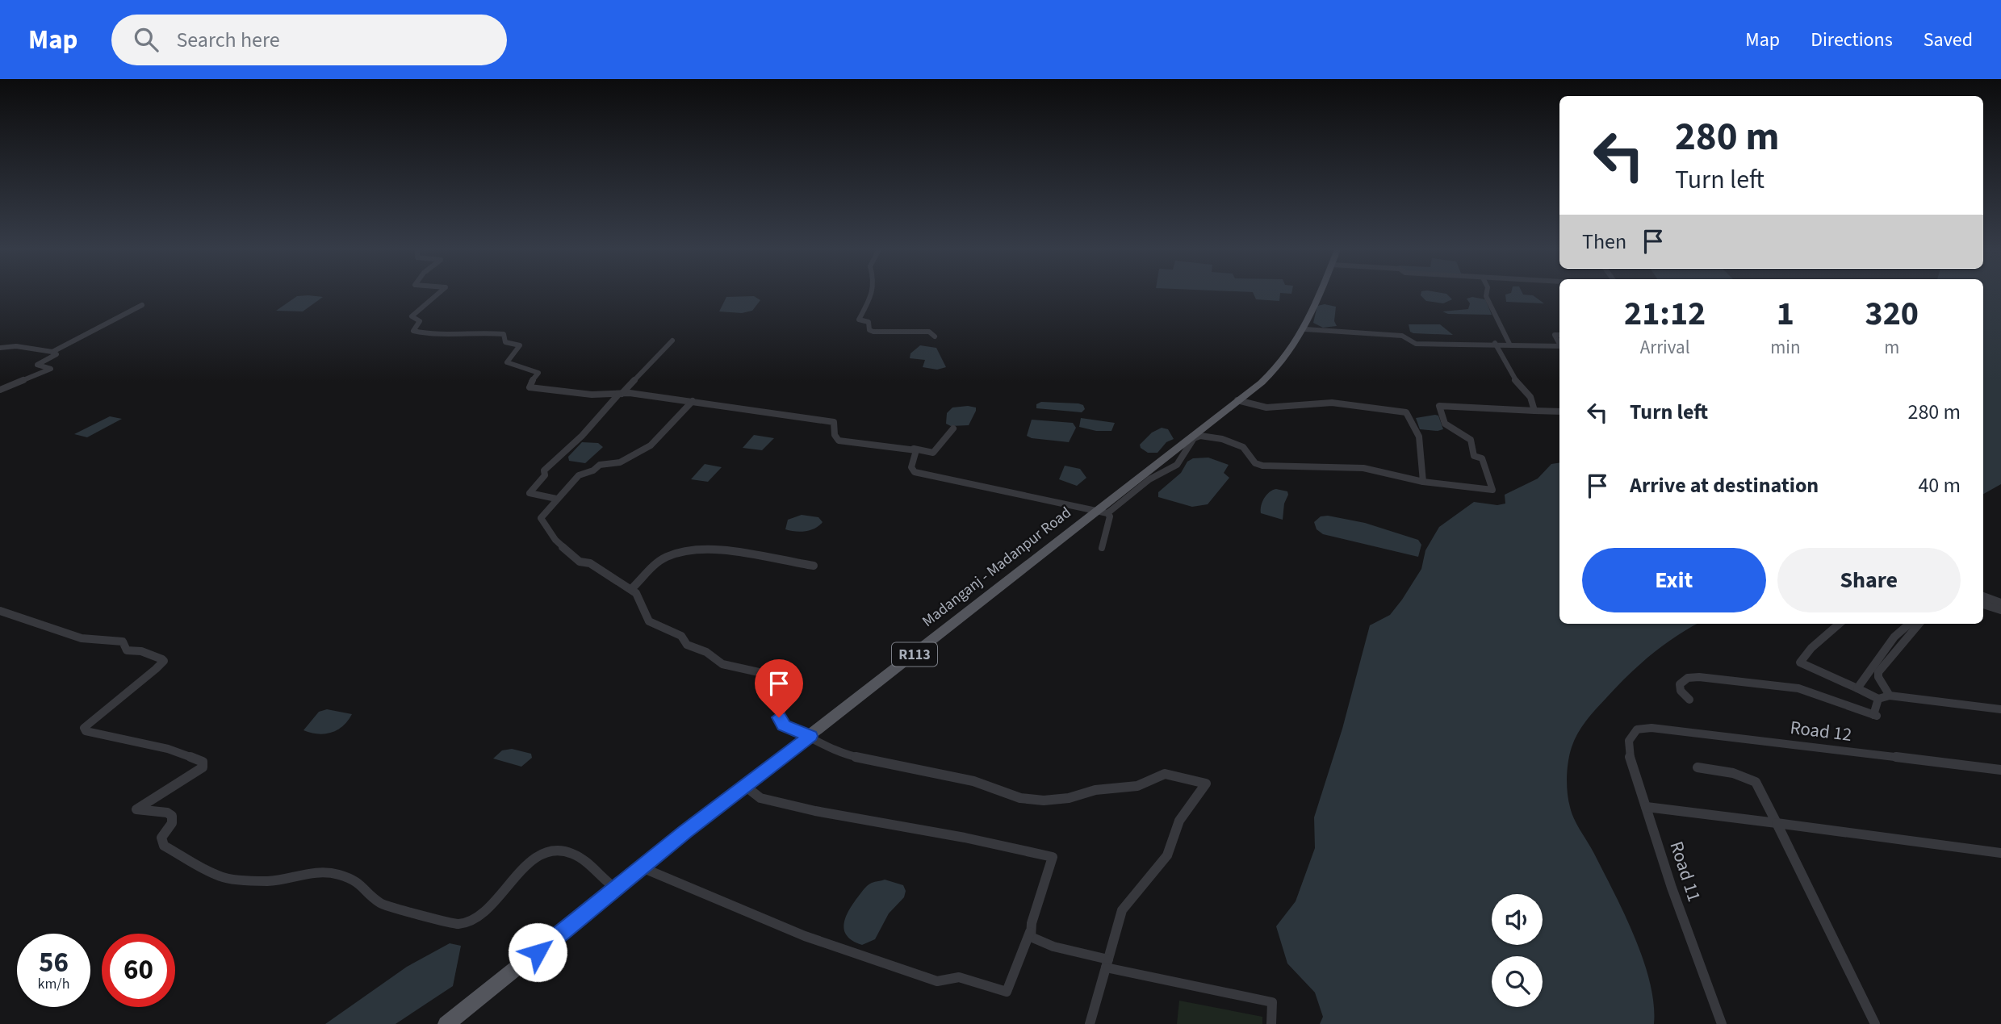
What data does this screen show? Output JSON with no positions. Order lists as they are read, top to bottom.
{
  "streets": {
    "main road": ["Madanganj - Madanpur Road", "R113"],
    "street": ["Road 12", "Road 11"]
  },
  "crossings": [
    ["Road 12", "Road 11"]
  ],
  "page": {
    "header": "Map",
    "search": "Search here",
    "nav": ["Map", "Directions", "Saved"],
    "turn": ["280 m", "Turn left"],
    "then": "Then",
    "eta": [
      "21:12",
      "Arrival",
      "1",
      "min",
      "320",
      "m"
    ],
    "list": [
      {
        "name": "Turn left",
        "value": "280 m"
      },
      {
        "name": "Arrive at destination",
        "value": "40 m"
      }
    ],
    "buttons": ["Exit", "Share"],
    "speed": "56 km/h",
    "limit": "60"
  }
}
